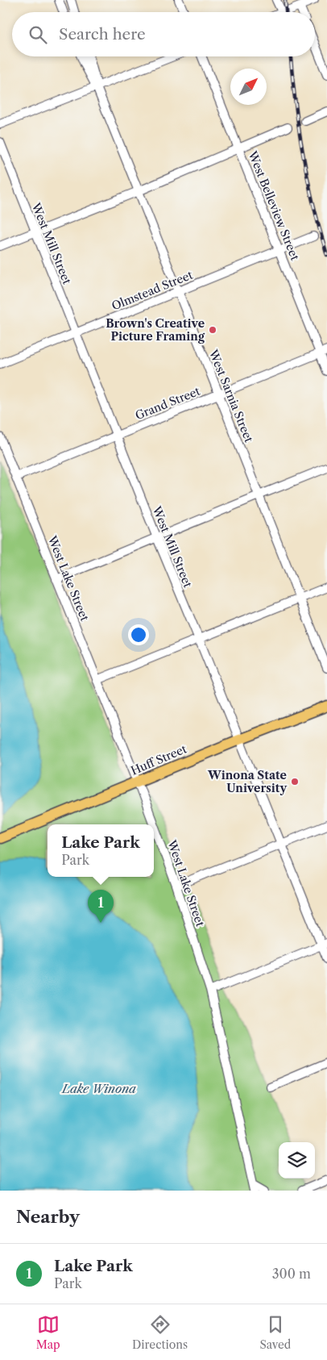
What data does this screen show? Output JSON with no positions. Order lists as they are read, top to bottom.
{
  "streets": {
    "main road": ["Huff Street"],
    "street": [
      "West Belleview Street",
      "West Mill Street",
      "Olmstead Street",
      "West Sarnia Street",
      "Grand Street",
      "West Lake Street"
    ]
  },
  "crossings": [
    ["West Belleview Street", "Olmstead Street"],
    ["West Belleview Street", "Grand Street"],
    ["West Mill Street", "Olmstead Street"],
    ["West Mill Street", "Grand Street"],
    ["West Mill Street", "Huff Street"],
    ["Olmstead Street", "West Sarnia Street"],
    ["West Sarnia Street", "Grand Street"],
    ["Grand Street", "West Lake Street"],
    ["West Lake Street", "Huff Street"]
  ],
  "water": ["Lake Winona"],
  "places": ["Brown's Creative Picture Framing", "Winona State University"],
  "north": "top right",
  "page": {
    "search": "Search here",
    "popup": ["Lake Park", "Park"],
    "pins": "1",
    "heading": "Nearby",
    "list": [
      {
        "mark": "1",
        "name": "Lake Park",
        "note": "Park",
        "value": "300 m"
      }
    ],
    "nav": ["Map", "Directions", "Saved"]
  }
}
